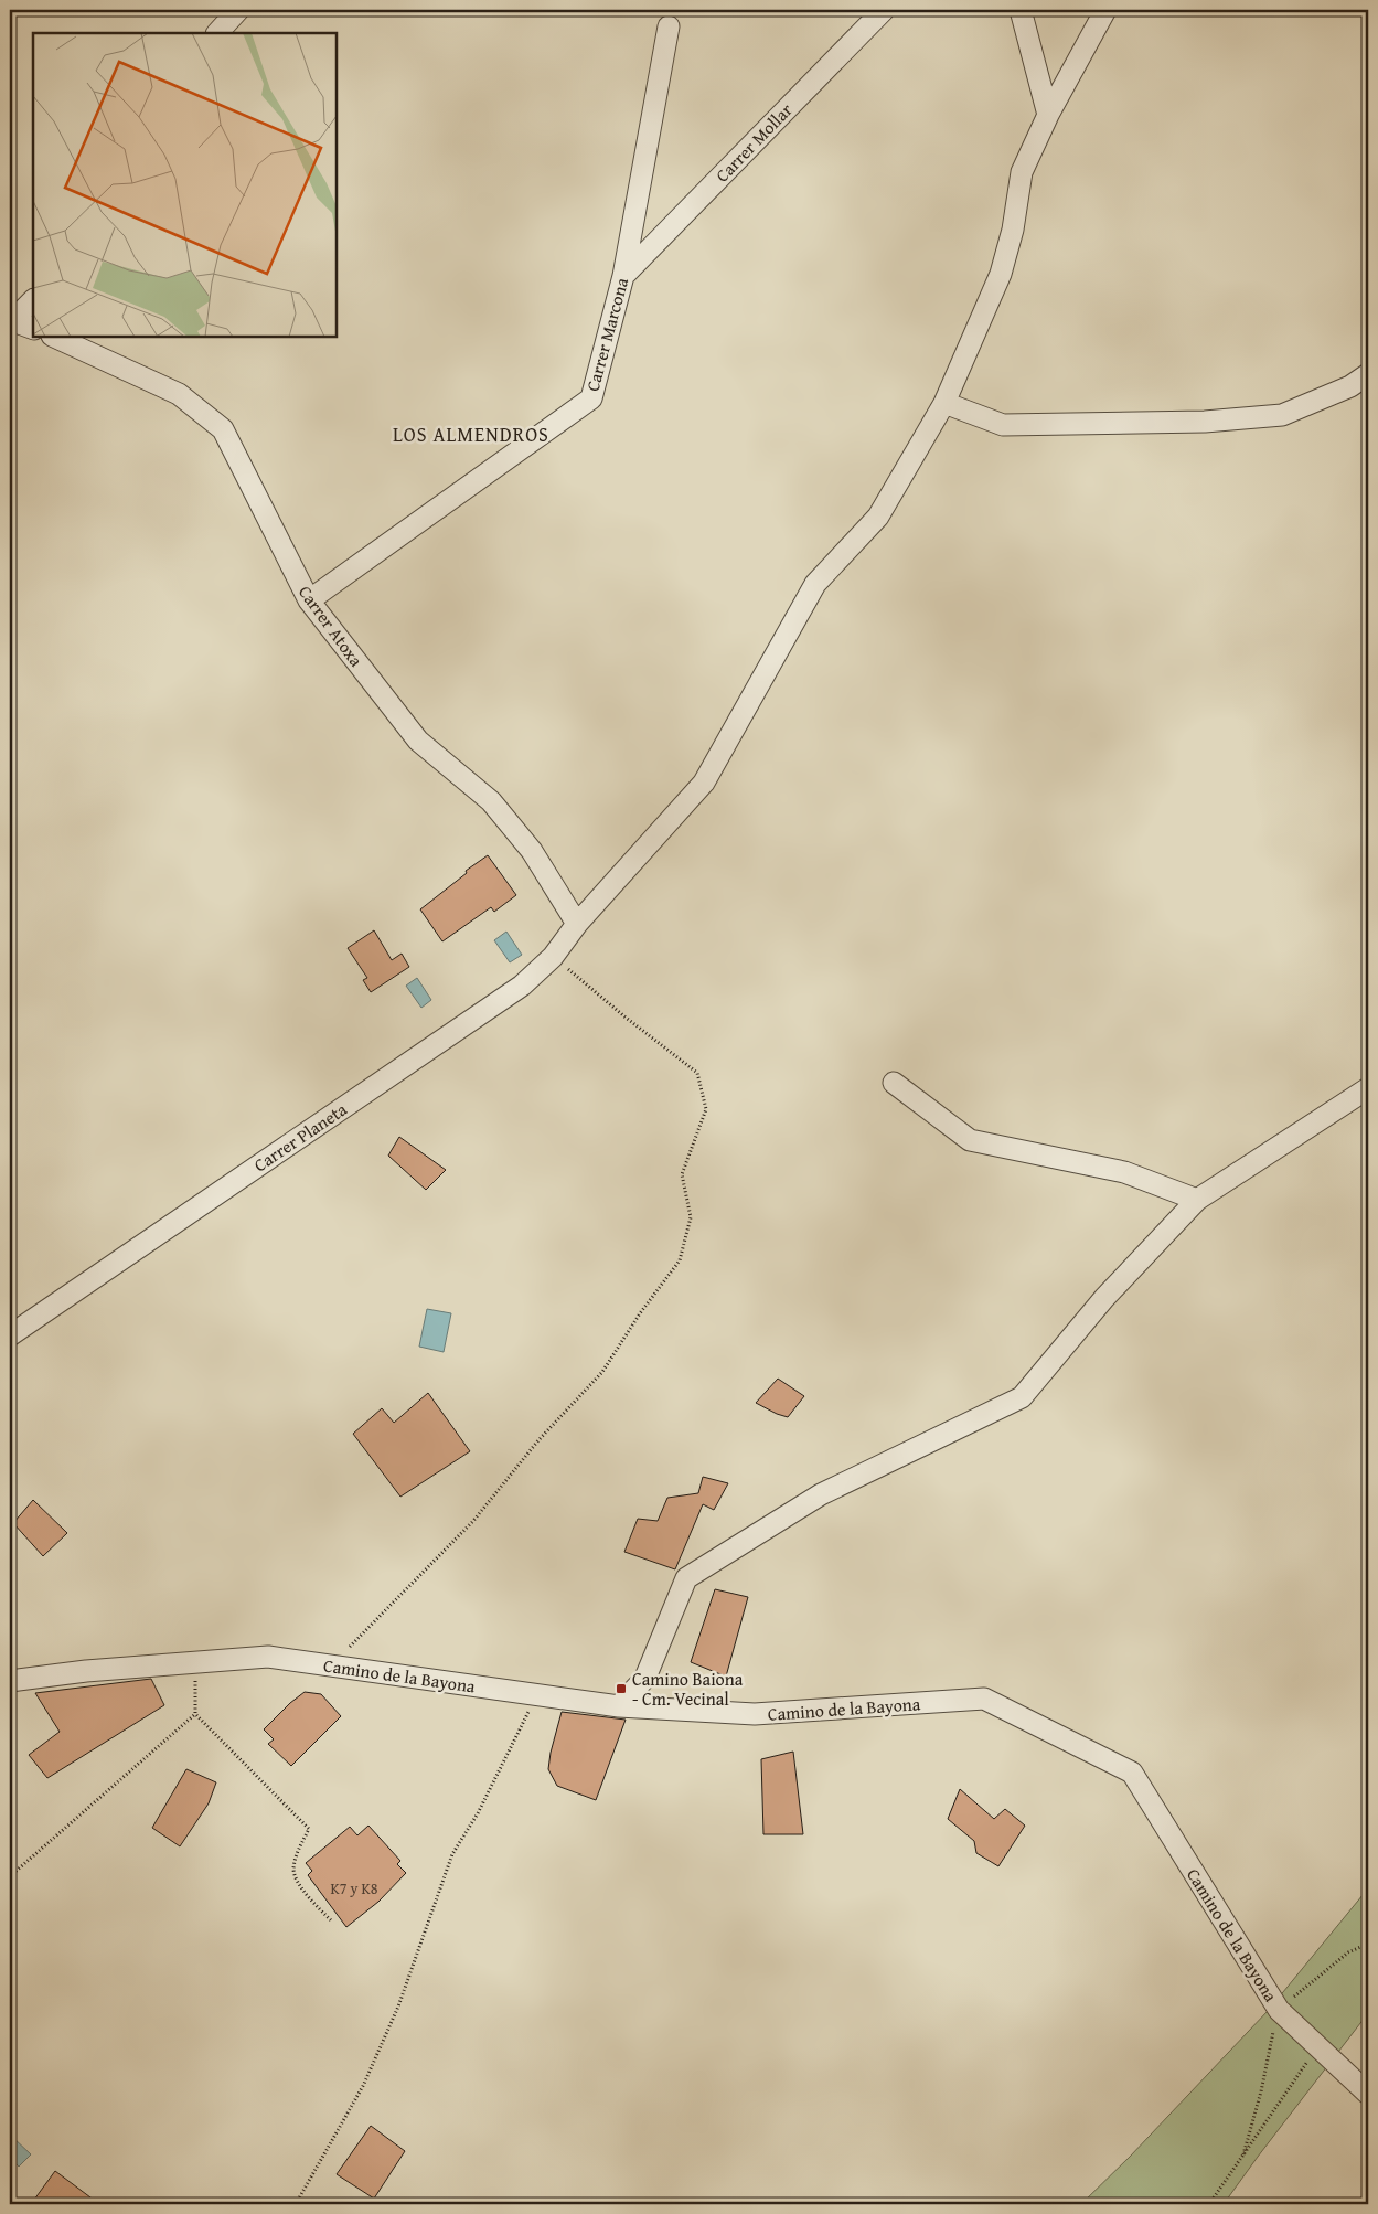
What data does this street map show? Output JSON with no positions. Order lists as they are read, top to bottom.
{
  "streets": {
    "street": [
      "Carrer Mollar",
      "Carrer Marcona",
      "Carrer Atoxa",
      "Carrer Planeta",
      "Camino de la Bayona"
    ]
  },
  "crossings": [
    ["Carrer Mollar", "Carrer Marcona"],
    ["Carrer Marcona", "Carrer Atoxa"],
    ["Carrer Atoxa", "Carrer Planeta"]
  ],
  "districts": ["LOS ALMENDROS"],
  "places": {
    "transit": ["Camino Baiona - Cm. Vecinal"]
  },
  "house_numbers": ["K7 y K8"]
}
